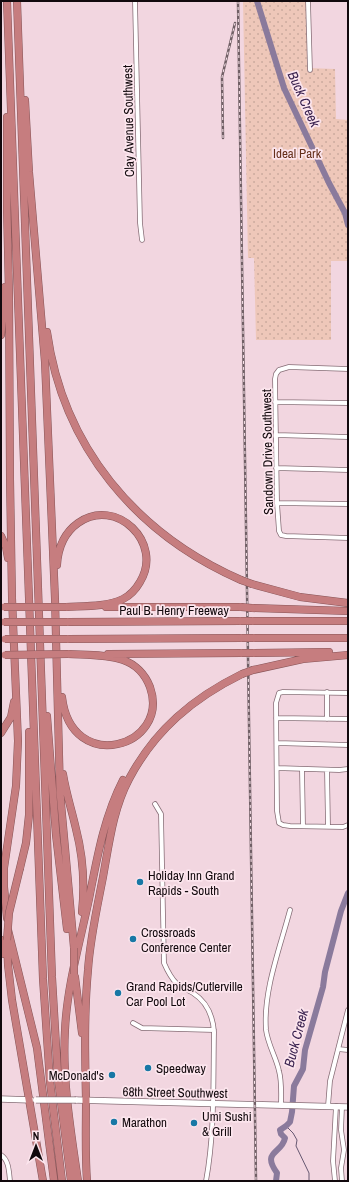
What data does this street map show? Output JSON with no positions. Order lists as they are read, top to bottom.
{
  "streets": {
    "highway": ["Paul B. Henry Freeway"],
    "main road": ["68th Street Southwest"],
    "street": ["Clay Avenue Southwest", "Sandown Drive Southwest"]
  },
  "water": ["Buck Creek"],
  "parks": ["Ideal Park"],
  "places": [
    "Holiday Inn Grand Rapids - South",
    "Crossroads Conference Center",
    "Grand Rapids/Cutlerville Car Pool Lot",
    "Speedway",
    "McDonald's",
    "Marathon",
    "Umi Sushi & Grill"
  ],
  "north": "top"
}
